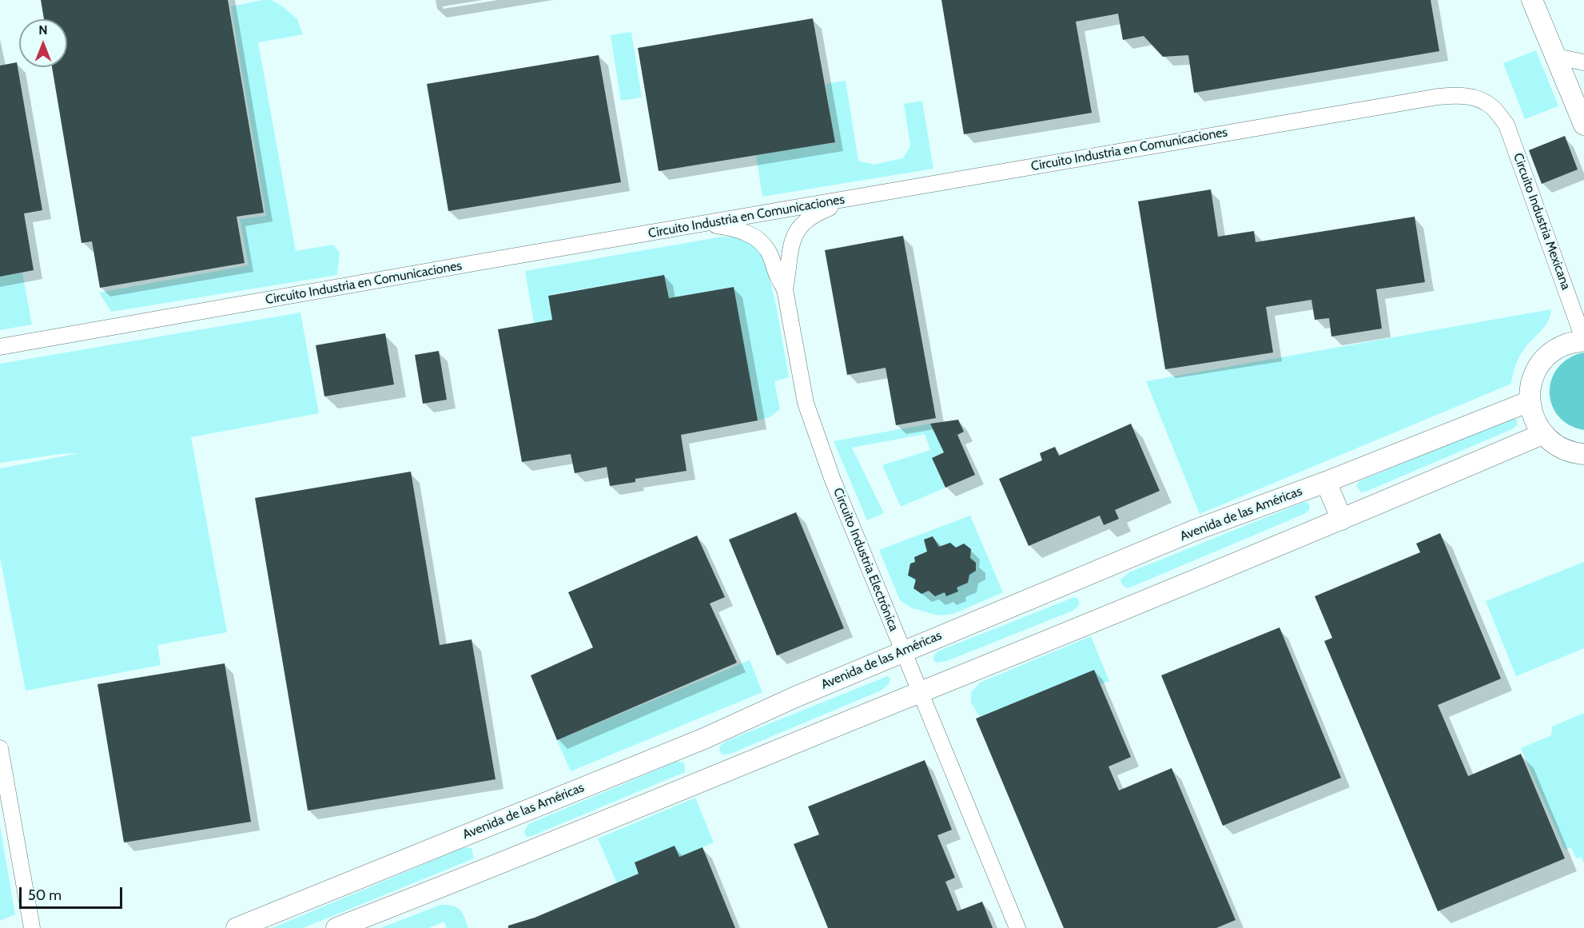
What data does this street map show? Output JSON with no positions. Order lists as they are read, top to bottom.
{
  "streets": {
    "main road": ["Avenida de las Américas"],
    "street": ["Circuito Industria en Comunicaciones", "Circuito Industria Mexicana", "Circuito Industria Electrónica"]
  },
  "crossings": [
    ["Circuito Industria en Comunicaciones", "Circuito Industria Mexicana"],
    ["Circuito Industria en Comunicaciones", "Circuito Industria Electrónica"],
    ["Avenida de las Américas", "Circuito Industria Electrónica"]
  ],
  "scale_bar": "50 m",
  "north": "top"
}
